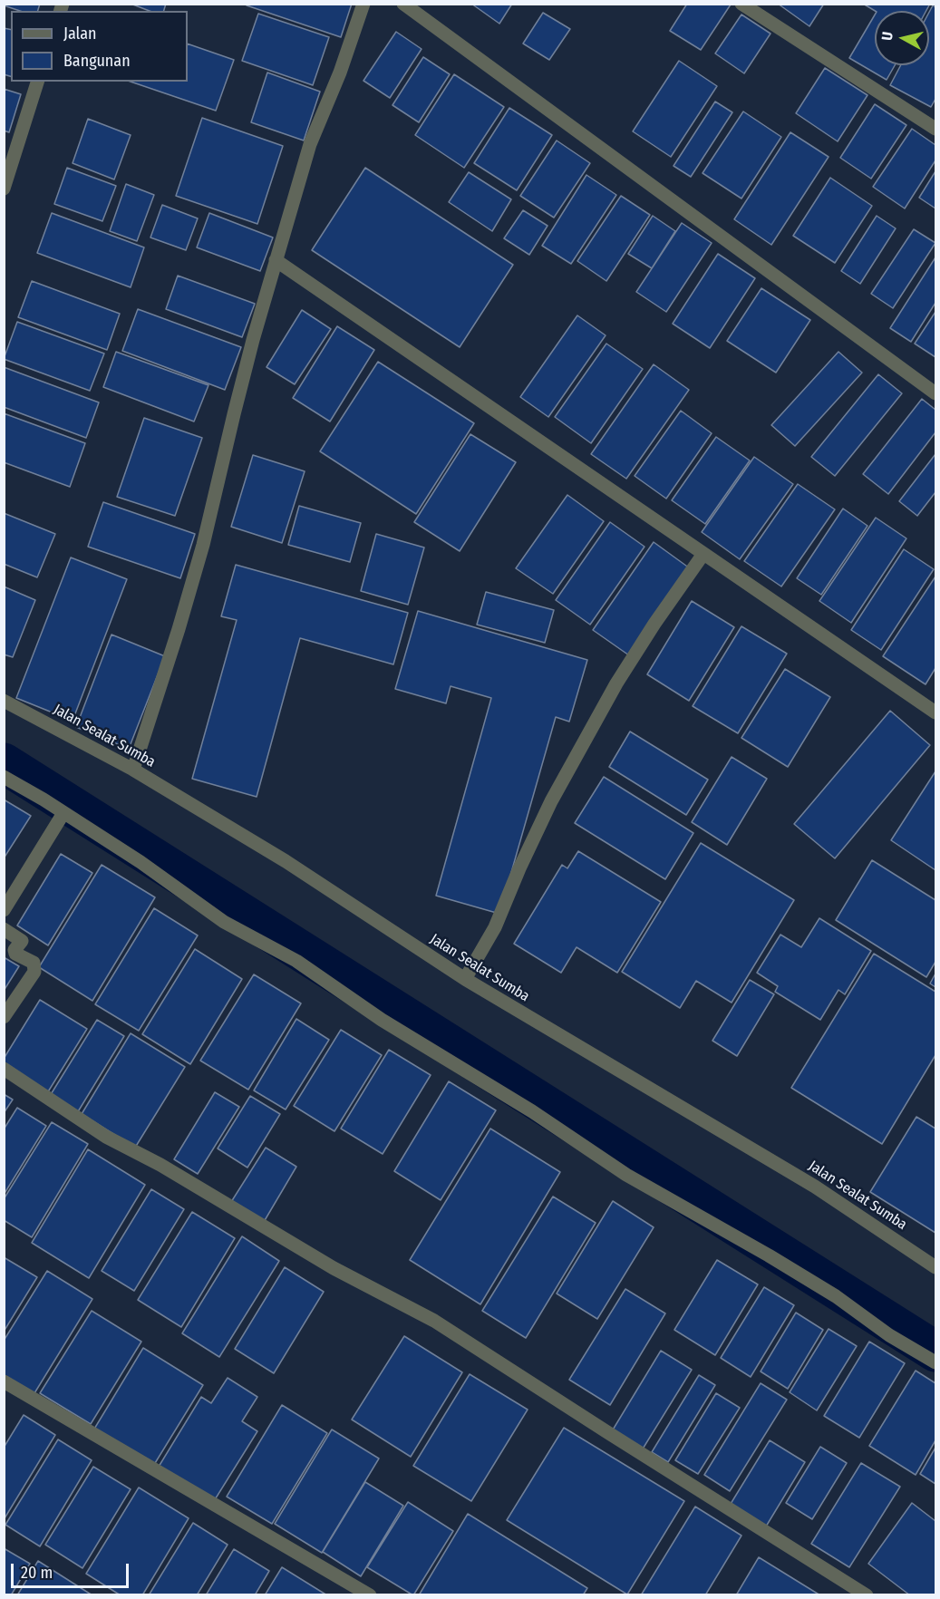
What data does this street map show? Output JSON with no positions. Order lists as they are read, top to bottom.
{
  "streets": {
    "street": ["Jalan Sealat Sumba"]
  },
  "legend": ["Jalan", "Bangunan"],
  "scale_bar": "20 m",
  "north": "left"
}
